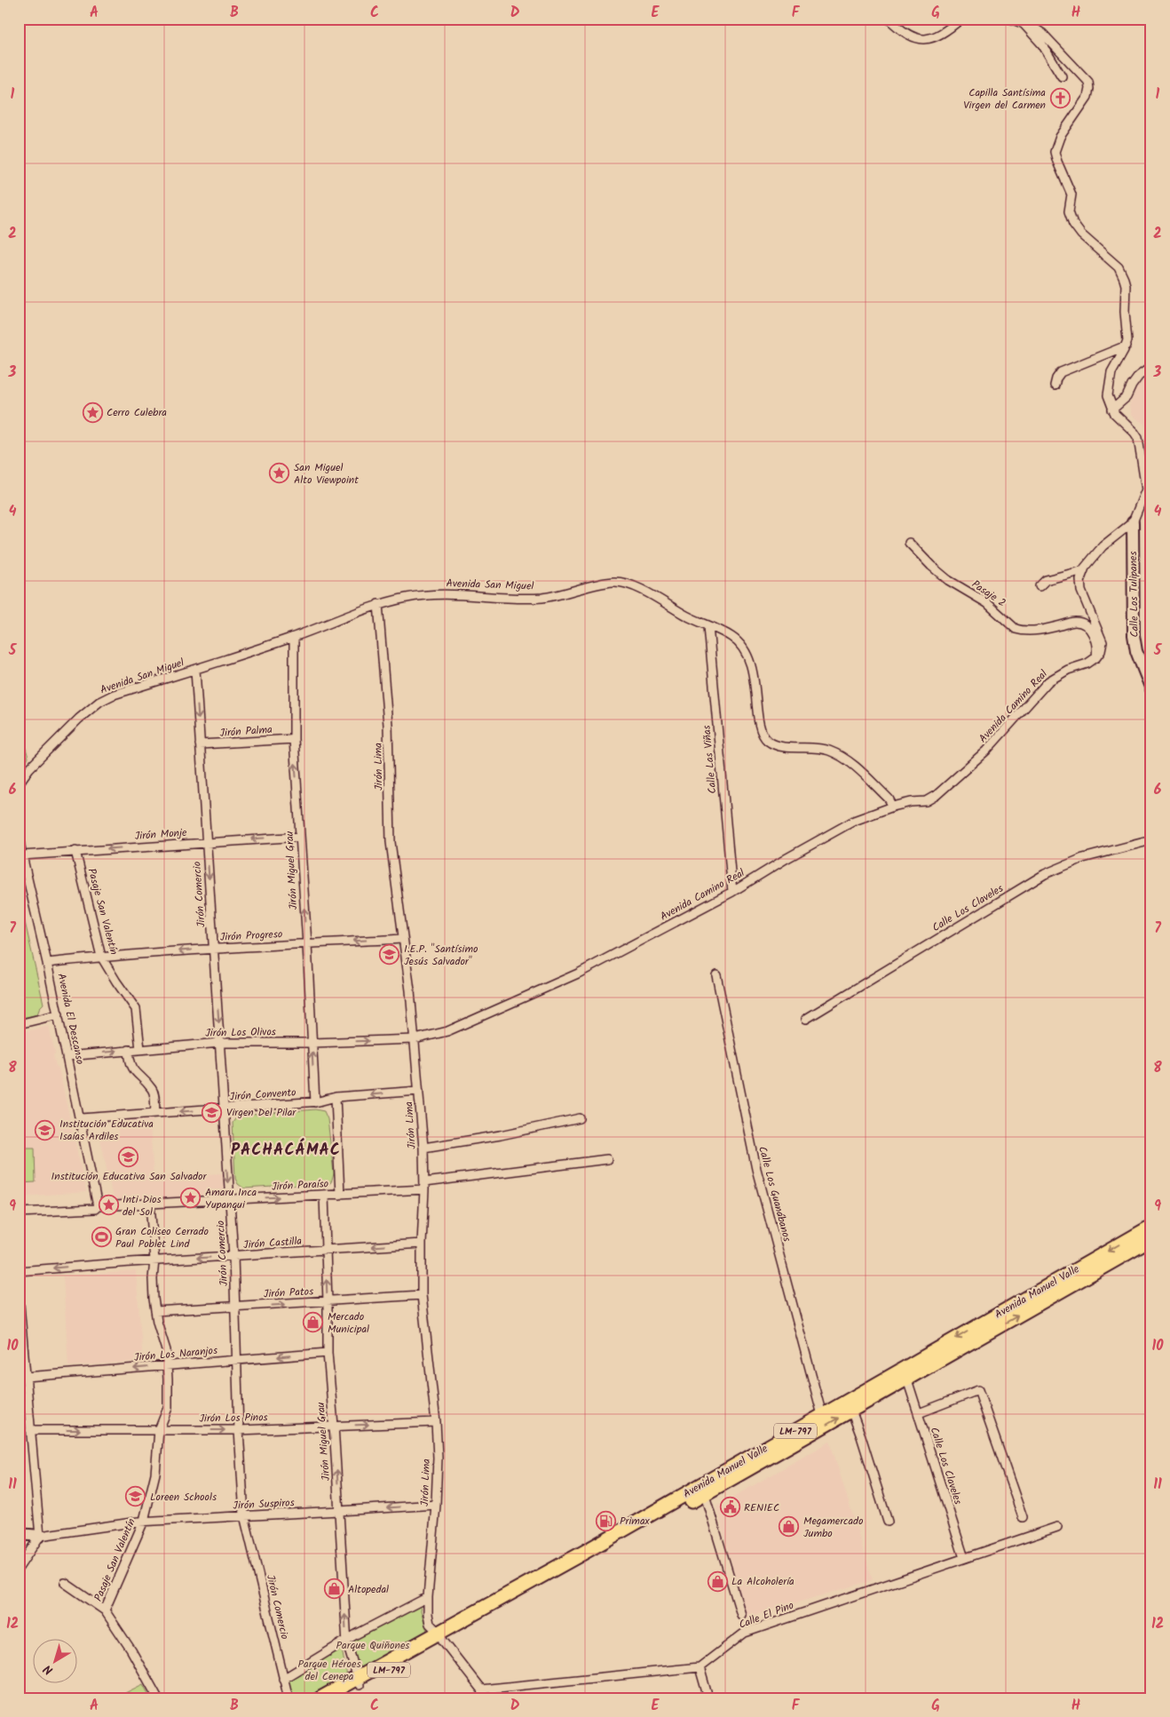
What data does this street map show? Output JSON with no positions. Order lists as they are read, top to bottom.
{
  "streets": {
    "main road": ["Avenida Manuel Valle", "LM-797"],
    "street": [
      "Avenida San Miguel",
      "Pasaje 2",
      "Calle Los Tulipanes",
      "Avenida Camino Real",
      "Jirón Palma",
      "Calle Las Viñas",
      "Jirón Lima",
      "Jirón Monje",
      "Jirón Miguel Grau",
      "Jirón Comercio",
      "Calle Los Claveles",
      "Pasaje San Valentín",
      "Jirón Progreso",
      "Avenida El Descanso",
      "Jirón Los Olivos",
      "Jirón Convento",
      "Jirón Paraíso",
      "Calle Los Guanábanos",
      "Jirón Castilla",
      "Jirón Patos",
      "Jirón Los Naranjos",
      "Jirón Los Pinos",
      "Jirón Suspiros",
      "Calle El Pino"
    ]
  },
  "crossings": [
    ["Avenida San Miguel", "Avenida Camino Real"],
    ["Avenida San Miguel", "Calle Las Viñas"],
    ["Avenida San Miguel", "Jirón Lima"],
    ["Avenida San Miguel", "Jirón Miguel Grau"],
    ["Avenida San Miguel", "Jirón Comercio"],
    ["Pasaje 2", "Avenida Camino Real"],
    ["Avenida Camino Real", "Calle Las Viñas"],
    ["Avenida Camino Real", "Jirón Lima"],
    ["Avenida Camino Real", "Jirón Los Olivos"],
    ["Jirón Palma", "Jirón Miguel Grau"],
    ["Jirón Palma", "Jirón Comercio"],
    ["Jirón Lima", "Jirón Progreso"],
    ["Jirón Lima", "Jirón Los Olivos"],
    ["Jirón Lima", "Jirón Convento"],
    ["Jirón Lima", "Jirón Paraíso"],
    ["Jirón Lima", "Jirón Castilla"],
    ["Jirón Lima", "Avenida Manuel Valle"],
    ["Jirón Lima", "Jirón Patos"],
    ["Jirón Lima", "Jirón Los Pinos"],
    ["Jirón Lima", "Jirón Suspiros"],
    ["Jirón Monje", "Jirón Miguel Grau"],
    ["Jirón Monje", "Jirón Comercio"],
    ["Jirón Monje", "Pasaje San Valentín"],
    ["Jirón Monje", "Avenida El Descanso"],
    ["Jirón Miguel Grau", "Jirón Progreso"],
    ["Jirón Miguel Grau", "Jirón Los Olivos"],
    ["Jirón Miguel Grau", "Jirón Convento"],
    ["Jirón Miguel Grau", "Jirón Paraíso"],
    ["Jirón Miguel Grau", "Jirón Castilla"],
    ["Jirón Miguel Grau", "Avenida Manuel Valle"],
    ["Jirón Miguel Grau", "Jirón Patos"],
    ["Jirón Miguel Grau", "Jirón Los Naranjos"],
    ["Jirón Miguel Grau", "Jirón Los Pinos"],
    ["Jirón Miguel Grau", "Jirón Suspiros"],
    ["Jirón Comercio", "Jirón Progreso"],
    ["Jirón Comercio", "Jirón Los Olivos"],
    ["Jirón Comercio", "Jirón Convento"],
    ["Jirón Comercio", "Jirón Paraíso"],
    ["Jirón Comercio", "Jirón Castilla"],
    ["Jirón Comercio", "Jirón Patos"],
    ["Jirón Comercio", "Jirón Los Naranjos"],
    ["Jirón Comercio", "Jirón Los Pinos"],
    ["Jirón Comercio", "Jirón Suspiros"],
    ["Calle Los Claveles", "Avenida Manuel Valle"],
    ["Calle Los Claveles", "Calle El Pino"],
    ["Pasaje San Valentín", "Jirón Progreso"],
    ["Pasaje San Valentín", "Jirón Los Olivos"],
    ["Pasaje San Valentín", "Jirón Paraíso"],
    ["Pasaje San Valentín", "Jirón Castilla"],
    ["Pasaje San Valentín", "Jirón Patos"],
    ["Pasaje San Valentín", "Jirón Los Naranjos"],
    ["Pasaje San Valentín", "Jirón Los Pinos"],
    ["Pasaje San Valentín", "Jirón Suspiros"],
    ["Jirón Progreso", "Avenida El Descanso"],
    ["Avenida El Descanso", "Jirón Los Olivos"],
    ["Avenida El Descanso", "Jirón Convento"],
    ["Avenida El Descanso", "Jirón Paraíso"],
    ["Calle Los Guanábanos", "Avenida Manuel Valle"]
  ],
  "one_way": [
    "Jirón Monje",
    "Jirón Miguel Grau",
    "Jirón Comercio",
    "Jirón Progreso",
    "Jirón Los Olivos",
    "Jirón Convento",
    "Jirón Castilla",
    "Jirón Los Naranjos",
    "Jirón Los Pinos"
  ],
  "districts": ["PACHACÁMAC"],
  "parks": ["Parque Quiñones", "Parque Héroes del Cenepa"],
  "places": {
    "church": ["Capilla Santísima Virgen del Carmen"],
    "place": [
      "Cerro Culebra",
      "San Miguel Alto Viewpoint",
      "Amaru Inca Yupanqui",
      "Inti Dios del Sol"
    ],
    "school or university": [
      "I.E.P. \"Santísimo Jesús Salvador\"",
      "Virgen Del Pilar",
      "Institución Educativa Isaías Ardiles",
      "Institución Educativa San Salvador",
      "Loreen Schools"
    ],
    "sports": ["Gran Coliseo Cerrado Paul Poblet Lind"],
    "shop": [
      "Mercado Municipal",
      "Megamercado Jumbo",
      "La Alcoholería",
      "Altopedal"
    ],
    "public building": ["RENIEC"],
    "fuel station": ["Primax"]
  },
  "north": "bottom left",
  "grid": {
    "columns": [
      "A",
      "B",
      "C",
      "D",
      "E",
      "F",
      "G",
      "H"
    ],
    "rows": [
      "1",
      "2",
      "3",
      "4",
      "5",
      "6",
      "7",
      "8",
      "9",
      "10",
      "11",
      "12"
    ]
  }
}
